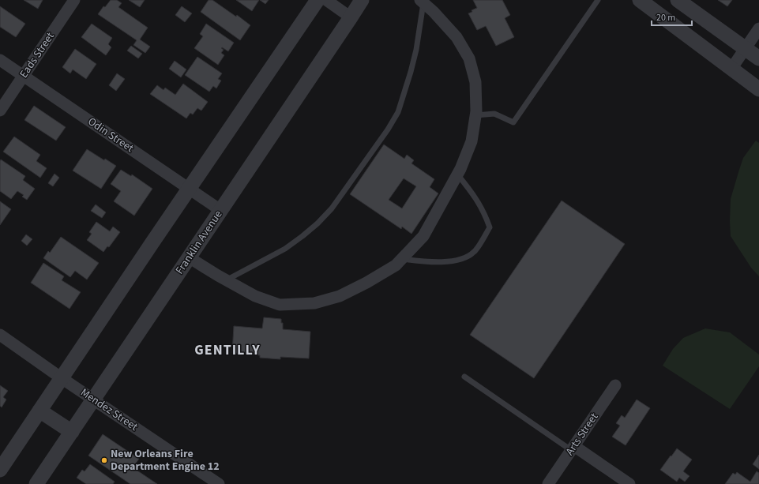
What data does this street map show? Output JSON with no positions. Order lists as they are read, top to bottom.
{
  "streets": {
    "street": [
      "Eads Street",
      "Odin Street",
      "Franklin Avenue",
      "Mendez Street",
      "Arts Street"
    ]
  },
  "crossings": [
    ["Eads Street", "Odin Street"],
    ["Odin Street", "Franklin Avenue"],
    ["Franklin Avenue", "Mendez Street"]
  ],
  "districts": ["GENTILLY"],
  "places": ["New Orleans Fire Department Engine 12"],
  "scale_bar": "20 m"
}
